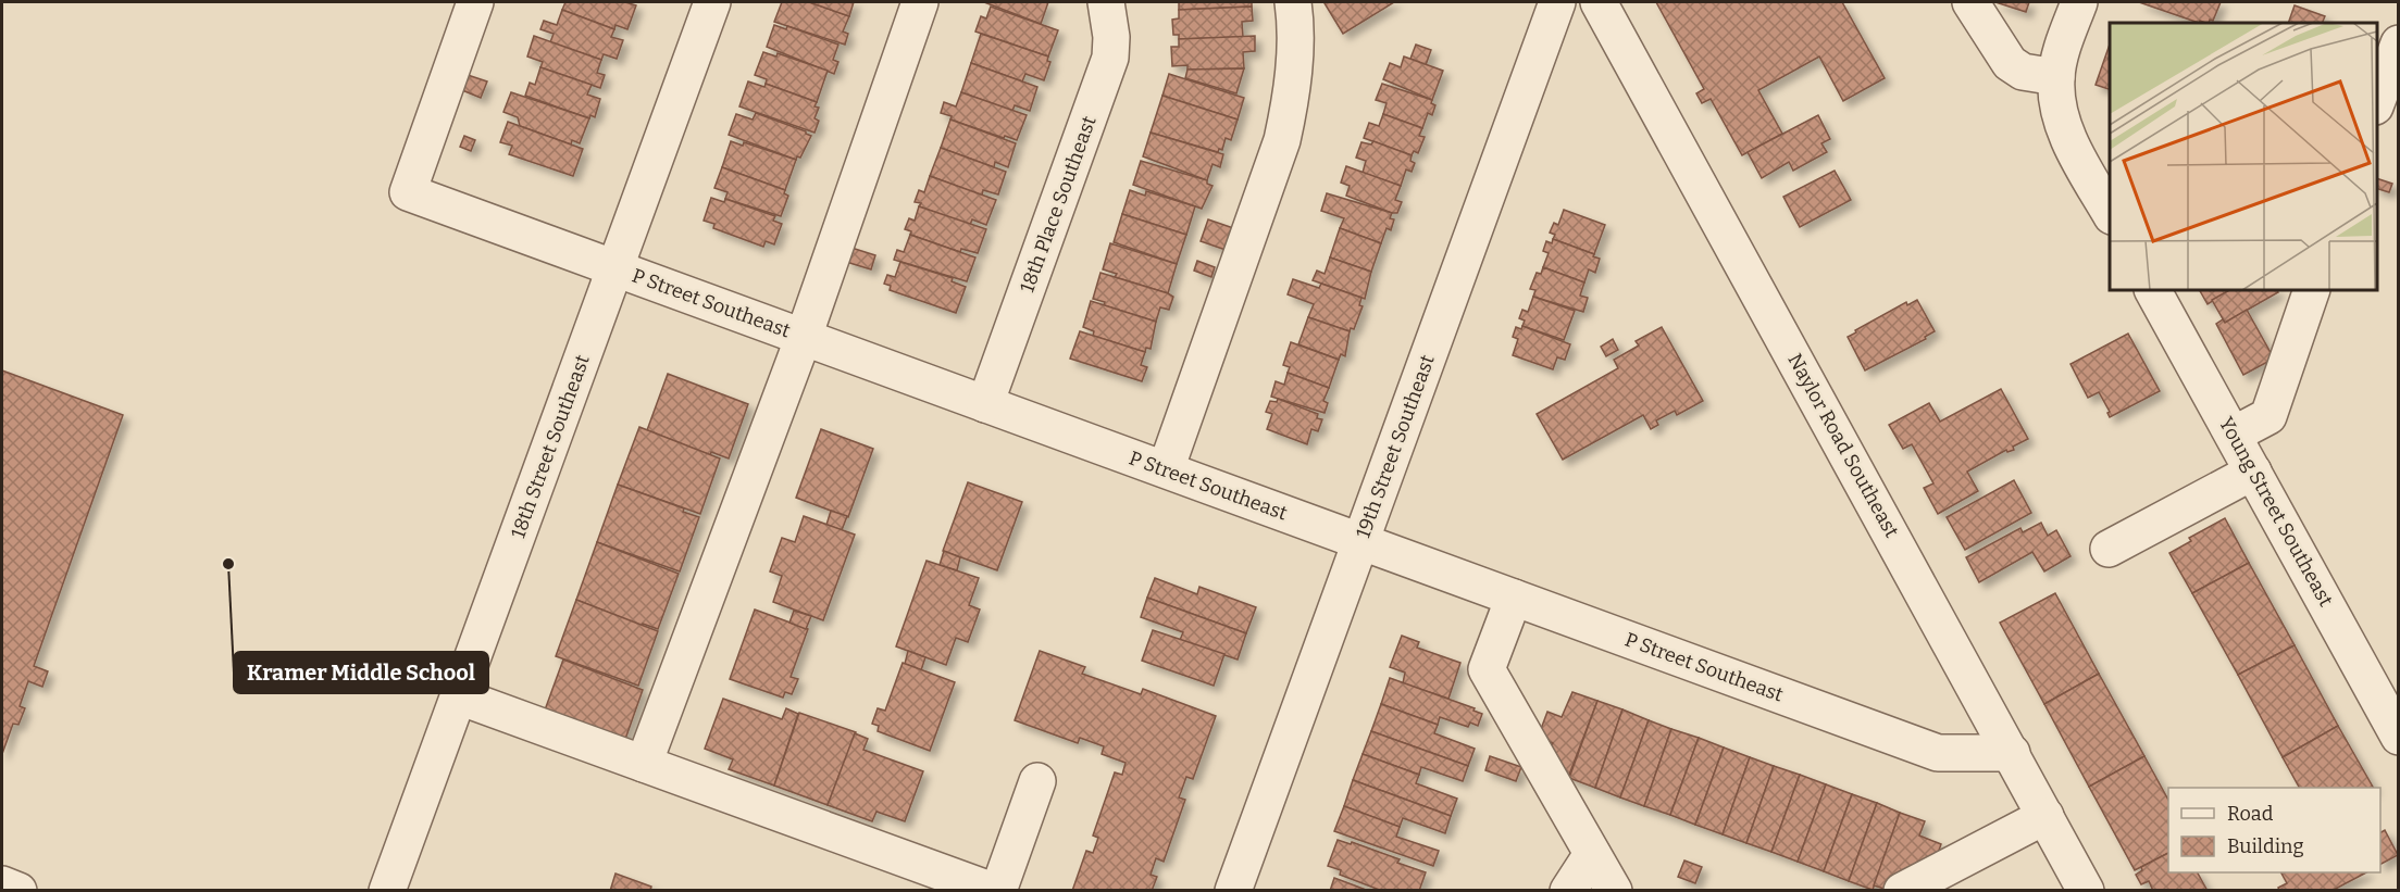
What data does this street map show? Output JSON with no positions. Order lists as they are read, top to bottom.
{
  "streets": {
    "street": [
      "18th Place Southeast",
      "P Street Southeast",
      "Naylor Road Southeast",
      "18th Street Southeast",
      "19th Street Southeast",
      "Young Street Southeast"
    ]
  },
  "crossings": [
    ["18th Place Southeast", "P Street Southeast"],
    ["P Street Southeast", "Naylor Road Southeast"],
    ["P Street Southeast", "18th Street Southeast"],
    ["P Street Southeast", "19th Street Southeast"]
  ],
  "places": ["Kramer Middle School"],
  "legend": ["Road", "Building"]
}
